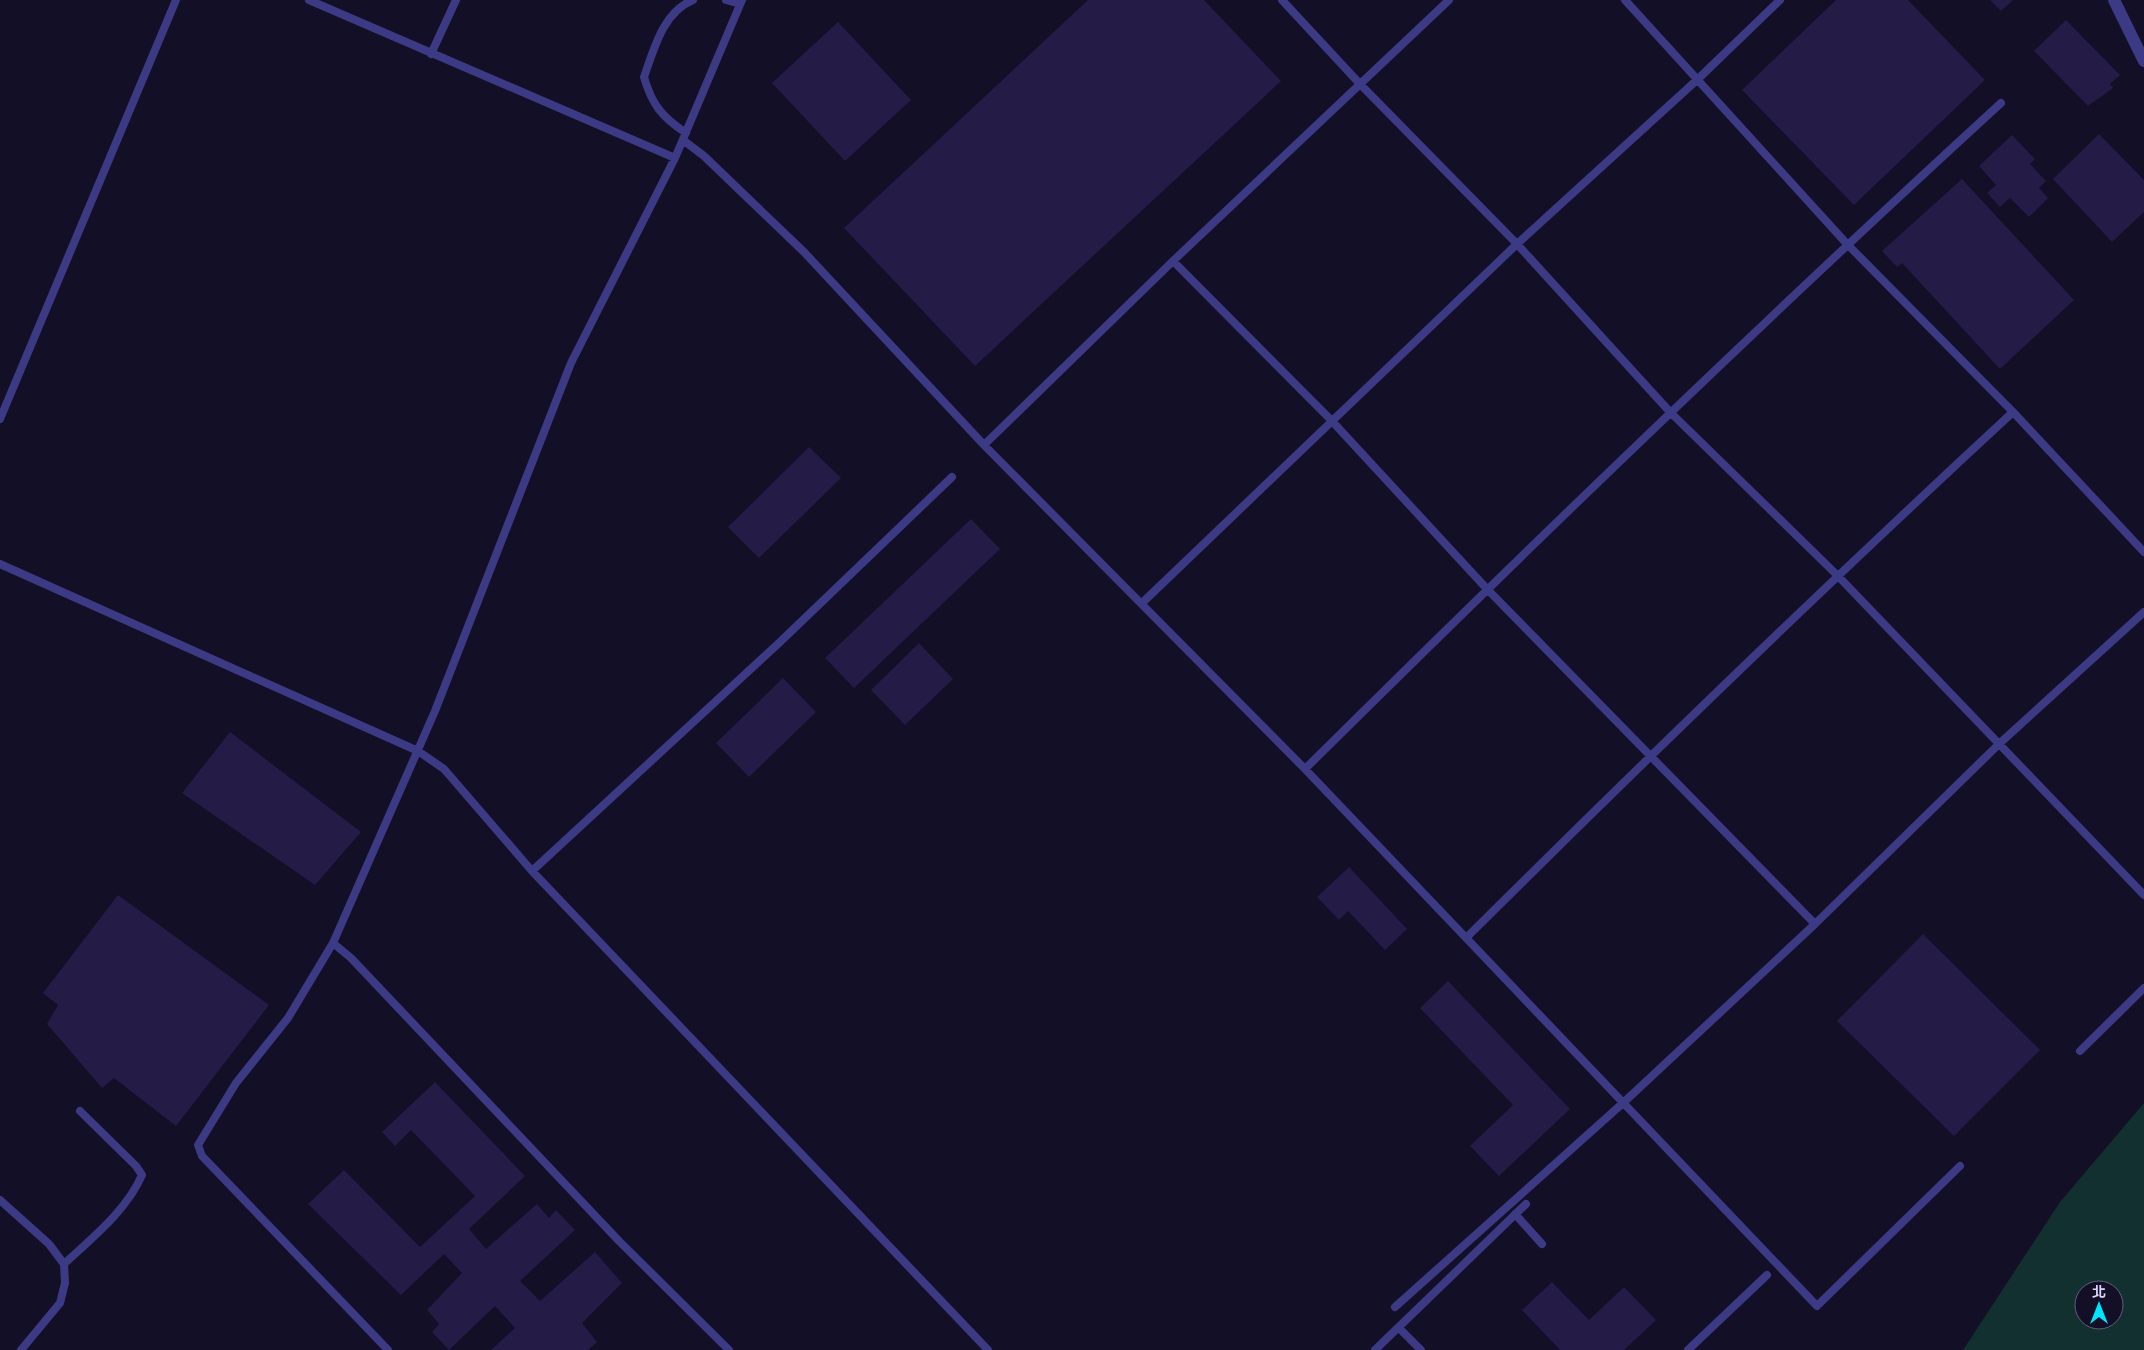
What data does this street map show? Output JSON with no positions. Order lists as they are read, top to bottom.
{
  "north": "top"
}
